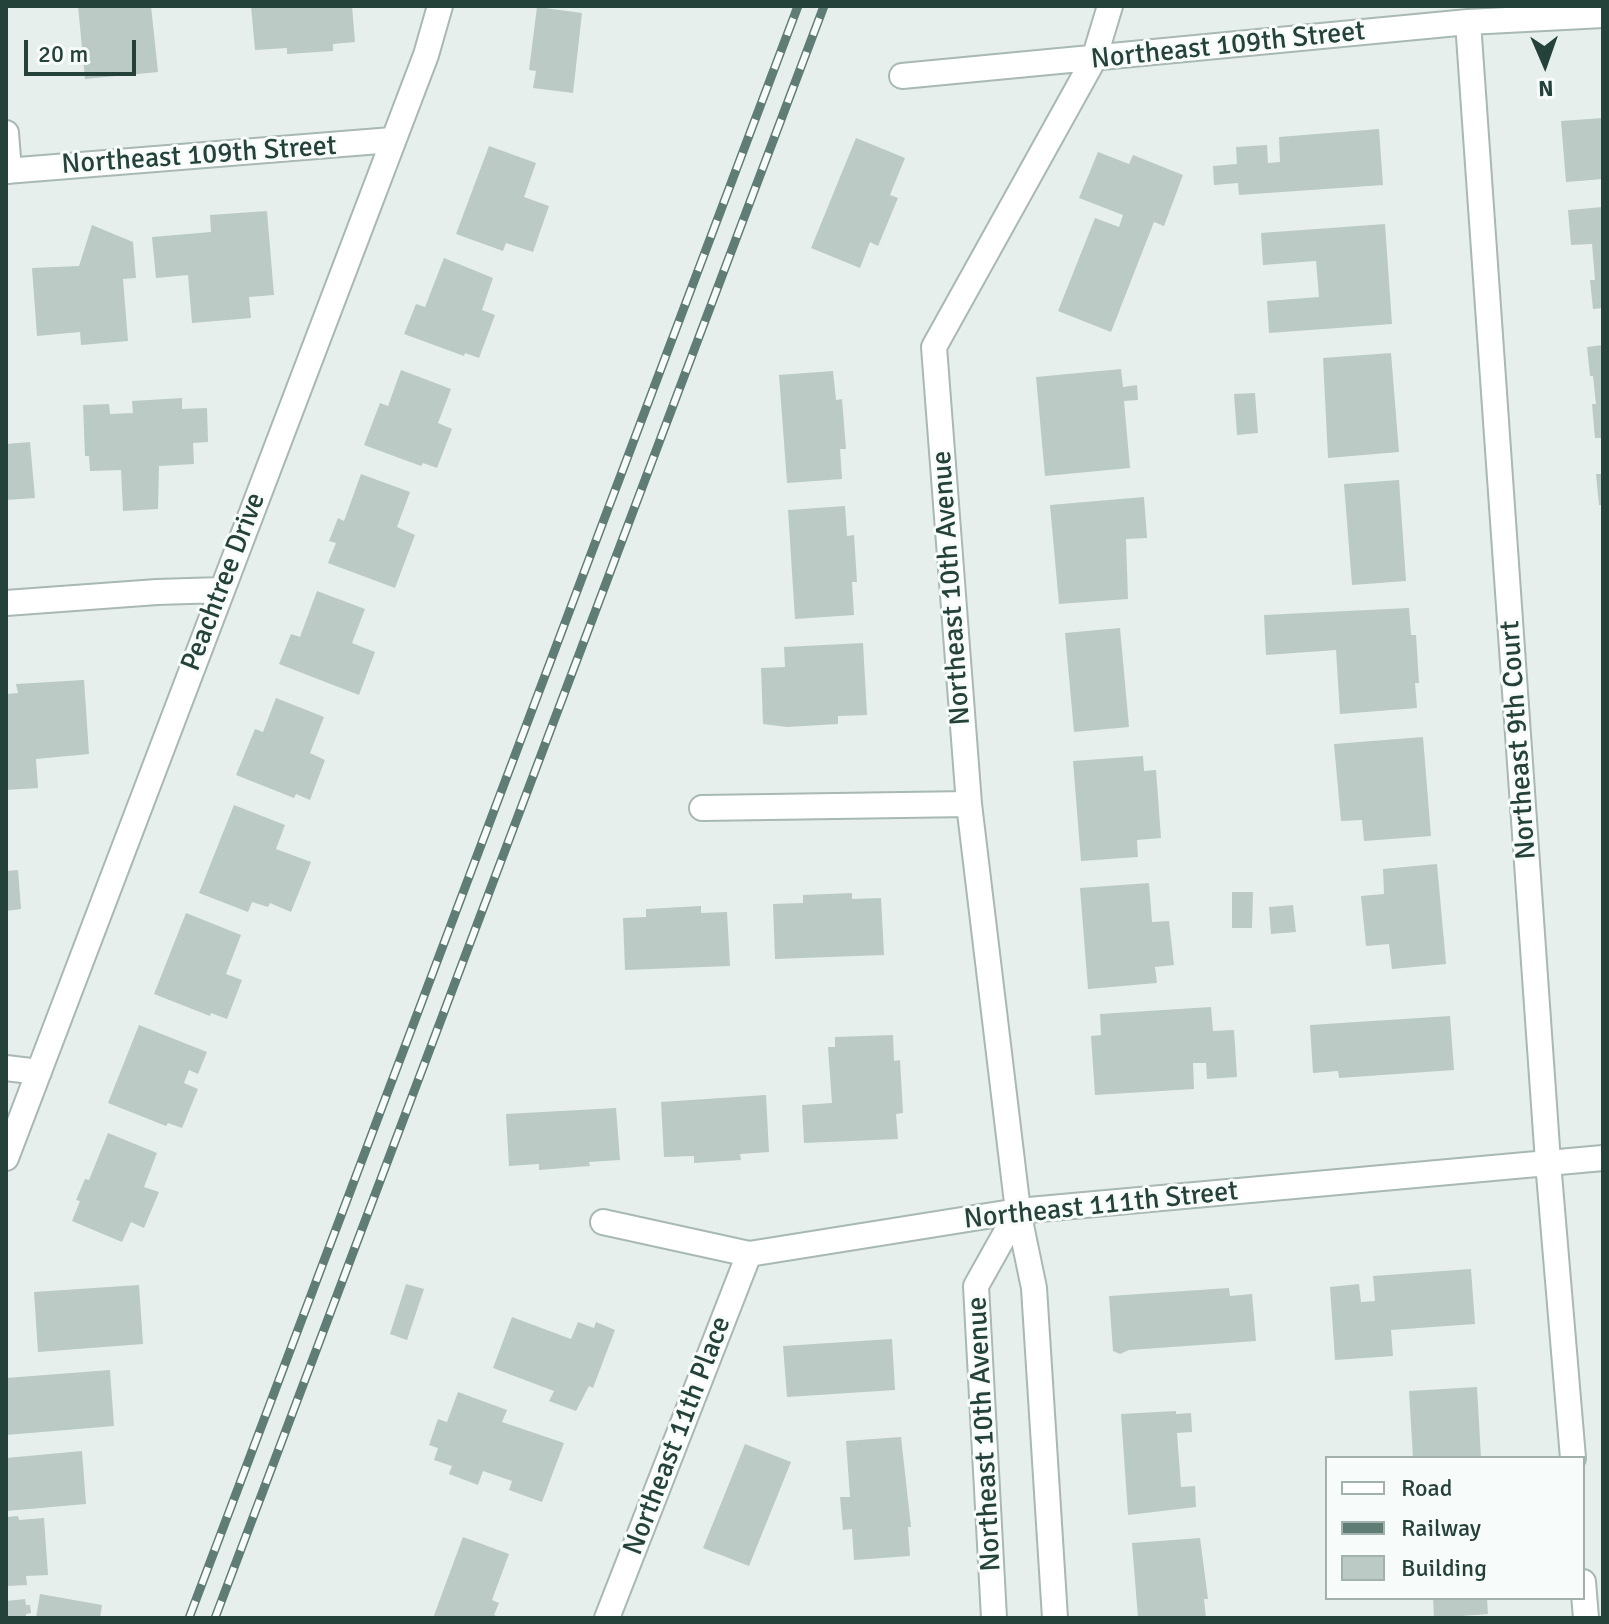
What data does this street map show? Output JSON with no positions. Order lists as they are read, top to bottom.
{
  "streets": {
    "street": [
      "Northeast 109th Street",
      "Peachtree Drive",
      "Northeast 10th Avenue",
      "Northeast 9th Court",
      "Northeast 111th Street",
      "Northeast 11th Place"
    ]
  },
  "crossings": [
    ["Northeast 109th Street", "Peachtree Drive"],
    ["Northeast 109th Street", "Northeast 10th Avenue"],
    ["Northeast 109th Street", "Northeast 9th Court"],
    ["Northeast 10th Avenue", "Northeast 111th Street"],
    ["Northeast 9th Court", "Northeast 111th Street"],
    ["Northeast 111th Street", "Northeast 11th Place"]
  ],
  "legend": ["Road", "Railway", "Building"],
  "scale_bar": "20 m",
  "north": "bottom"
}
